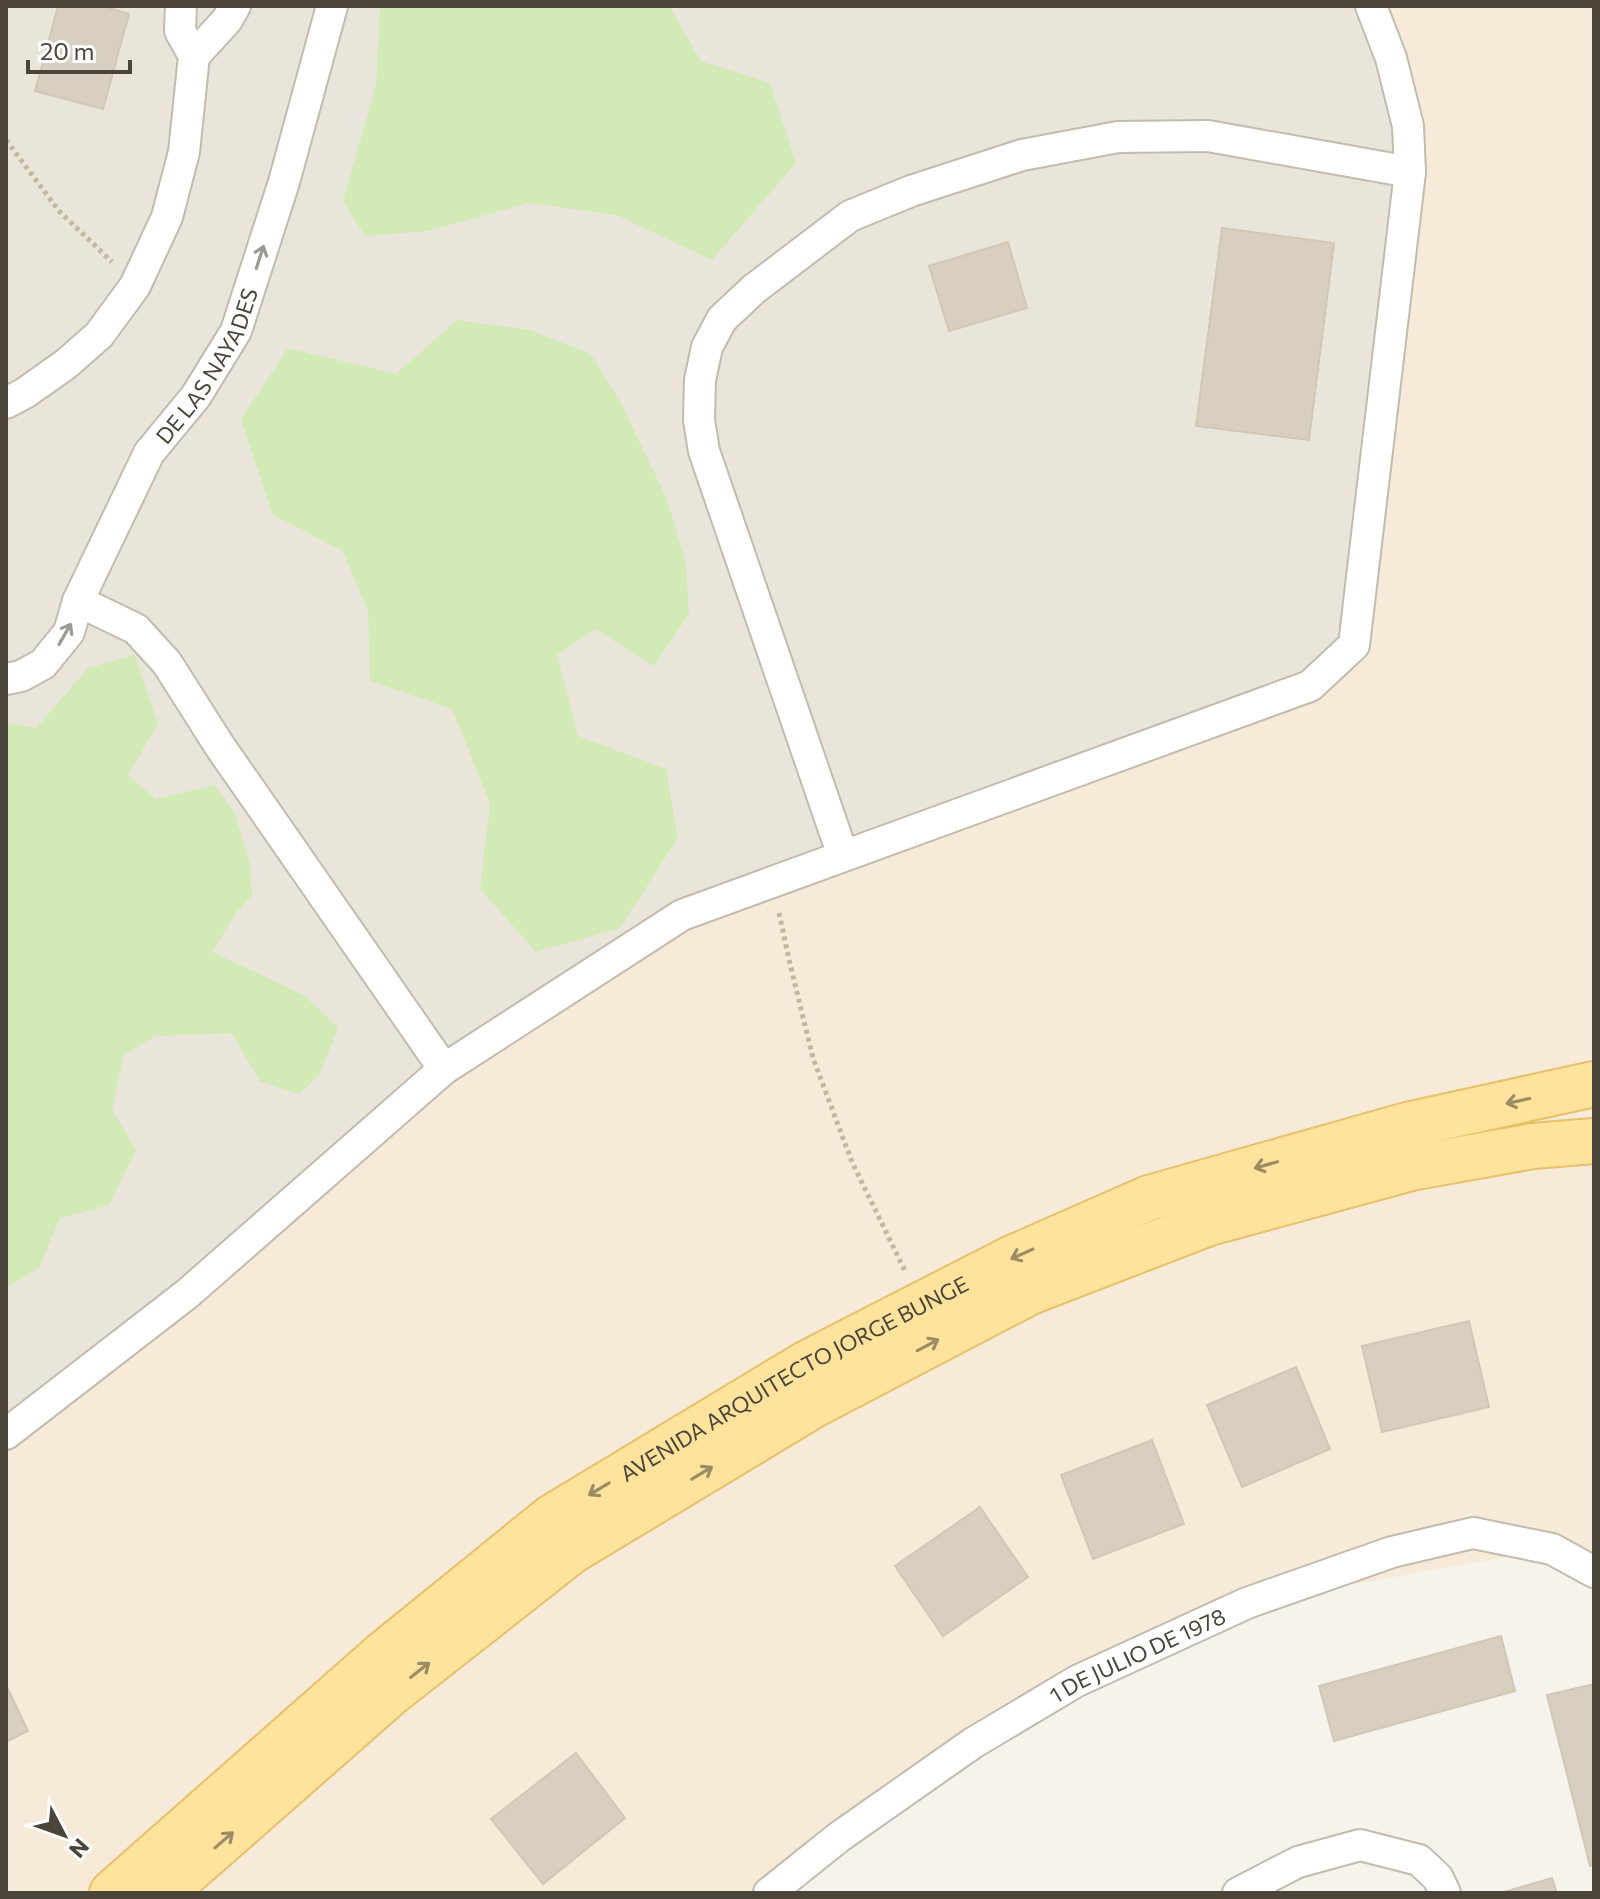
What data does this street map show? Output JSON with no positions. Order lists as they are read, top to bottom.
{
  "streets": {
    "main road": ["AVENIDA ARQUITECTO JORGE BUNGE"],
    "street": ["DE LAS NAYADES", "1 DE JULIO DE 1978"]
  },
  "scale_bar": "20 m",
  "north": "bottom right"
}
